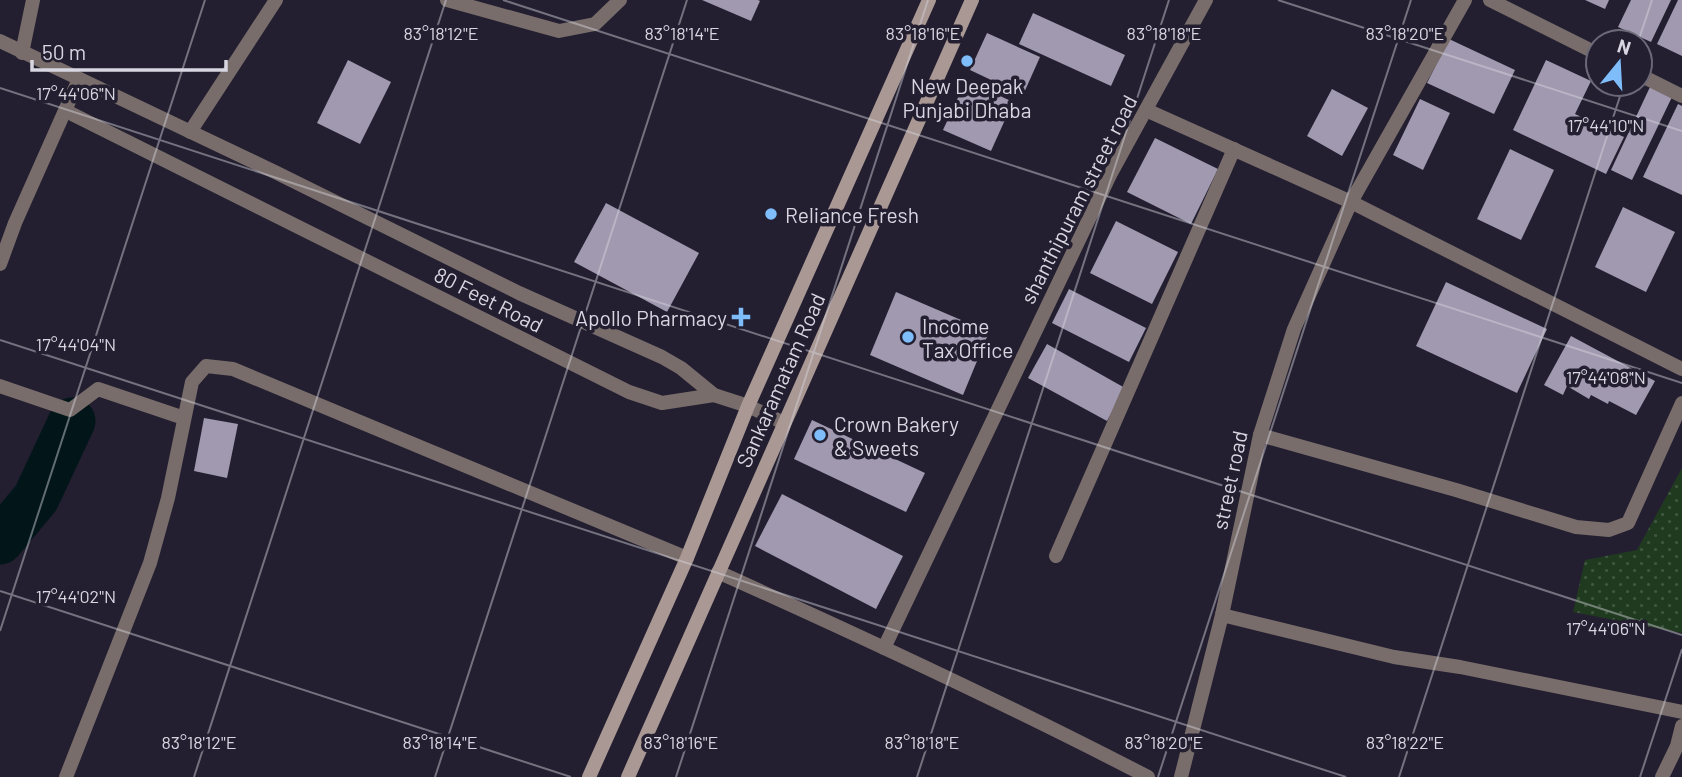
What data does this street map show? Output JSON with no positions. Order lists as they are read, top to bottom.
{
  "streets": {
    "main road": ["Sankaramatam Road"],
    "street": ["shanthipuram street road", "80 Feet Road", "street road"]
  },
  "places": {
    "other": [
      "New Deepak Punjabi Dhaba",
      "Reliance Fresh",
      "Income Tax Office",
      "Crown Bakery & Sweets"
    ],
    "health": ["Apollo Pharmacy"]
  },
  "scale_bar": "50 m",
  "north": "top",
  "coordinates": [
    "83°18'12\"E",
    "83°18'14\"E",
    "83°18'16\"E",
    "83°18'18\"E",
    "83°18'20\"E",
    "17°44'06\"N",
    "17°44'10\"N",
    "17°44'04\"N",
    "17°44'08\"N",
    "17°44'02\"N",
    "83°18'22\"E"
  ]
}
